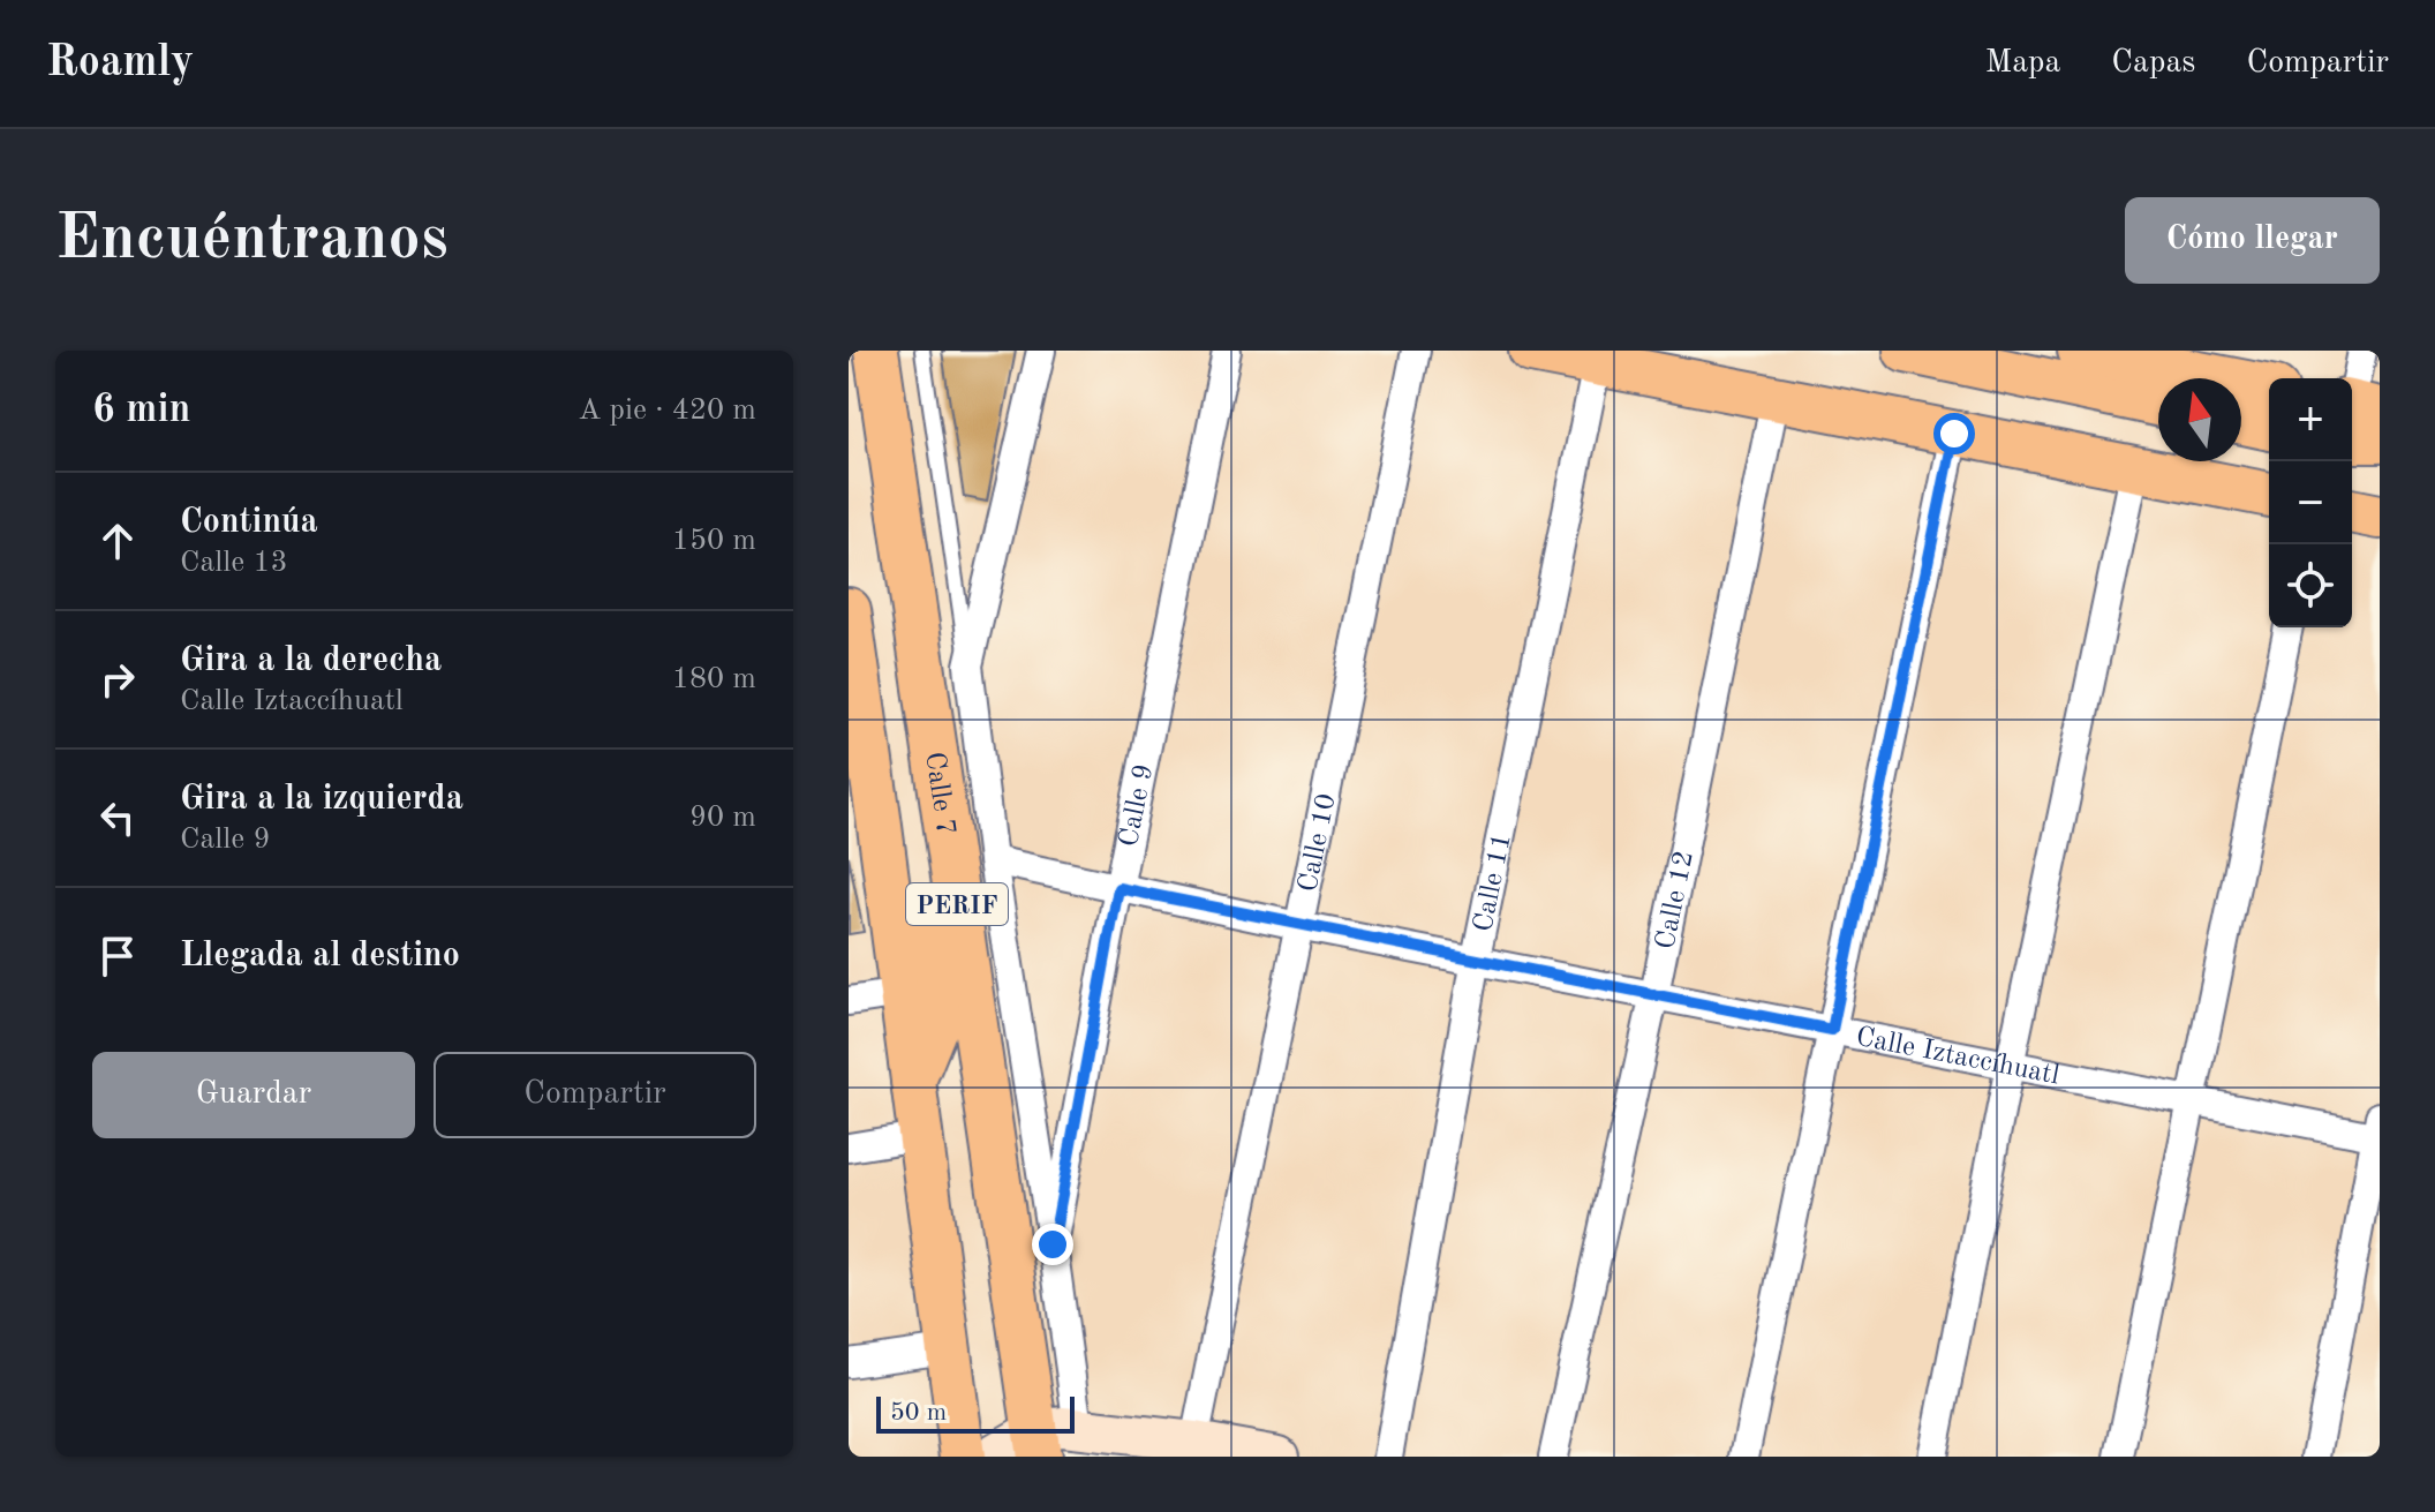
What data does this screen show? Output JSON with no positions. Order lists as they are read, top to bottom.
{
  "streets": {
    "main road": ["Calle 7", "PERIF"],
    "street": [
      "Calle 9",
      "Calle 10",
      "Calle 11",
      "Calle 12",
      "Calle Iztaccíhuatl"
    ]
  },
  "crossings": [
    ["Calle 9", "Calle Iztaccíhuatl"],
    ["Calle 10", "Calle Iztaccíhuatl"],
    ["Calle 11", "Calle Iztaccíhuatl"],
    ["Calle 12", "Calle Iztaccíhuatl"]
  ],
  "scale_bar": "50 m",
  "north": "top",
  "page": {
    "header": "Roamly",
    "nav": ["Mapa", "Capas", "Compartir"],
    "buttons": [
      "Cómo llegar",
      ["Guardar", "Compartir"]
    ],
    "title": "Encuéntranos",
    "heading": ["6 min", "A pie · 420 m"],
    "map_buttons": ["+", "−"],
    "list": [
      ["Continúa", "Calle 13", "150 m"],
      ["Gira a la derecha", "Calle Iztaccíhuatl", "180 m"],
      ["Gira a la izquierda", "Calle 9", "90 m"],
      "Llegada al destino"
    ],
    "scale": "50 m"
  }
}
